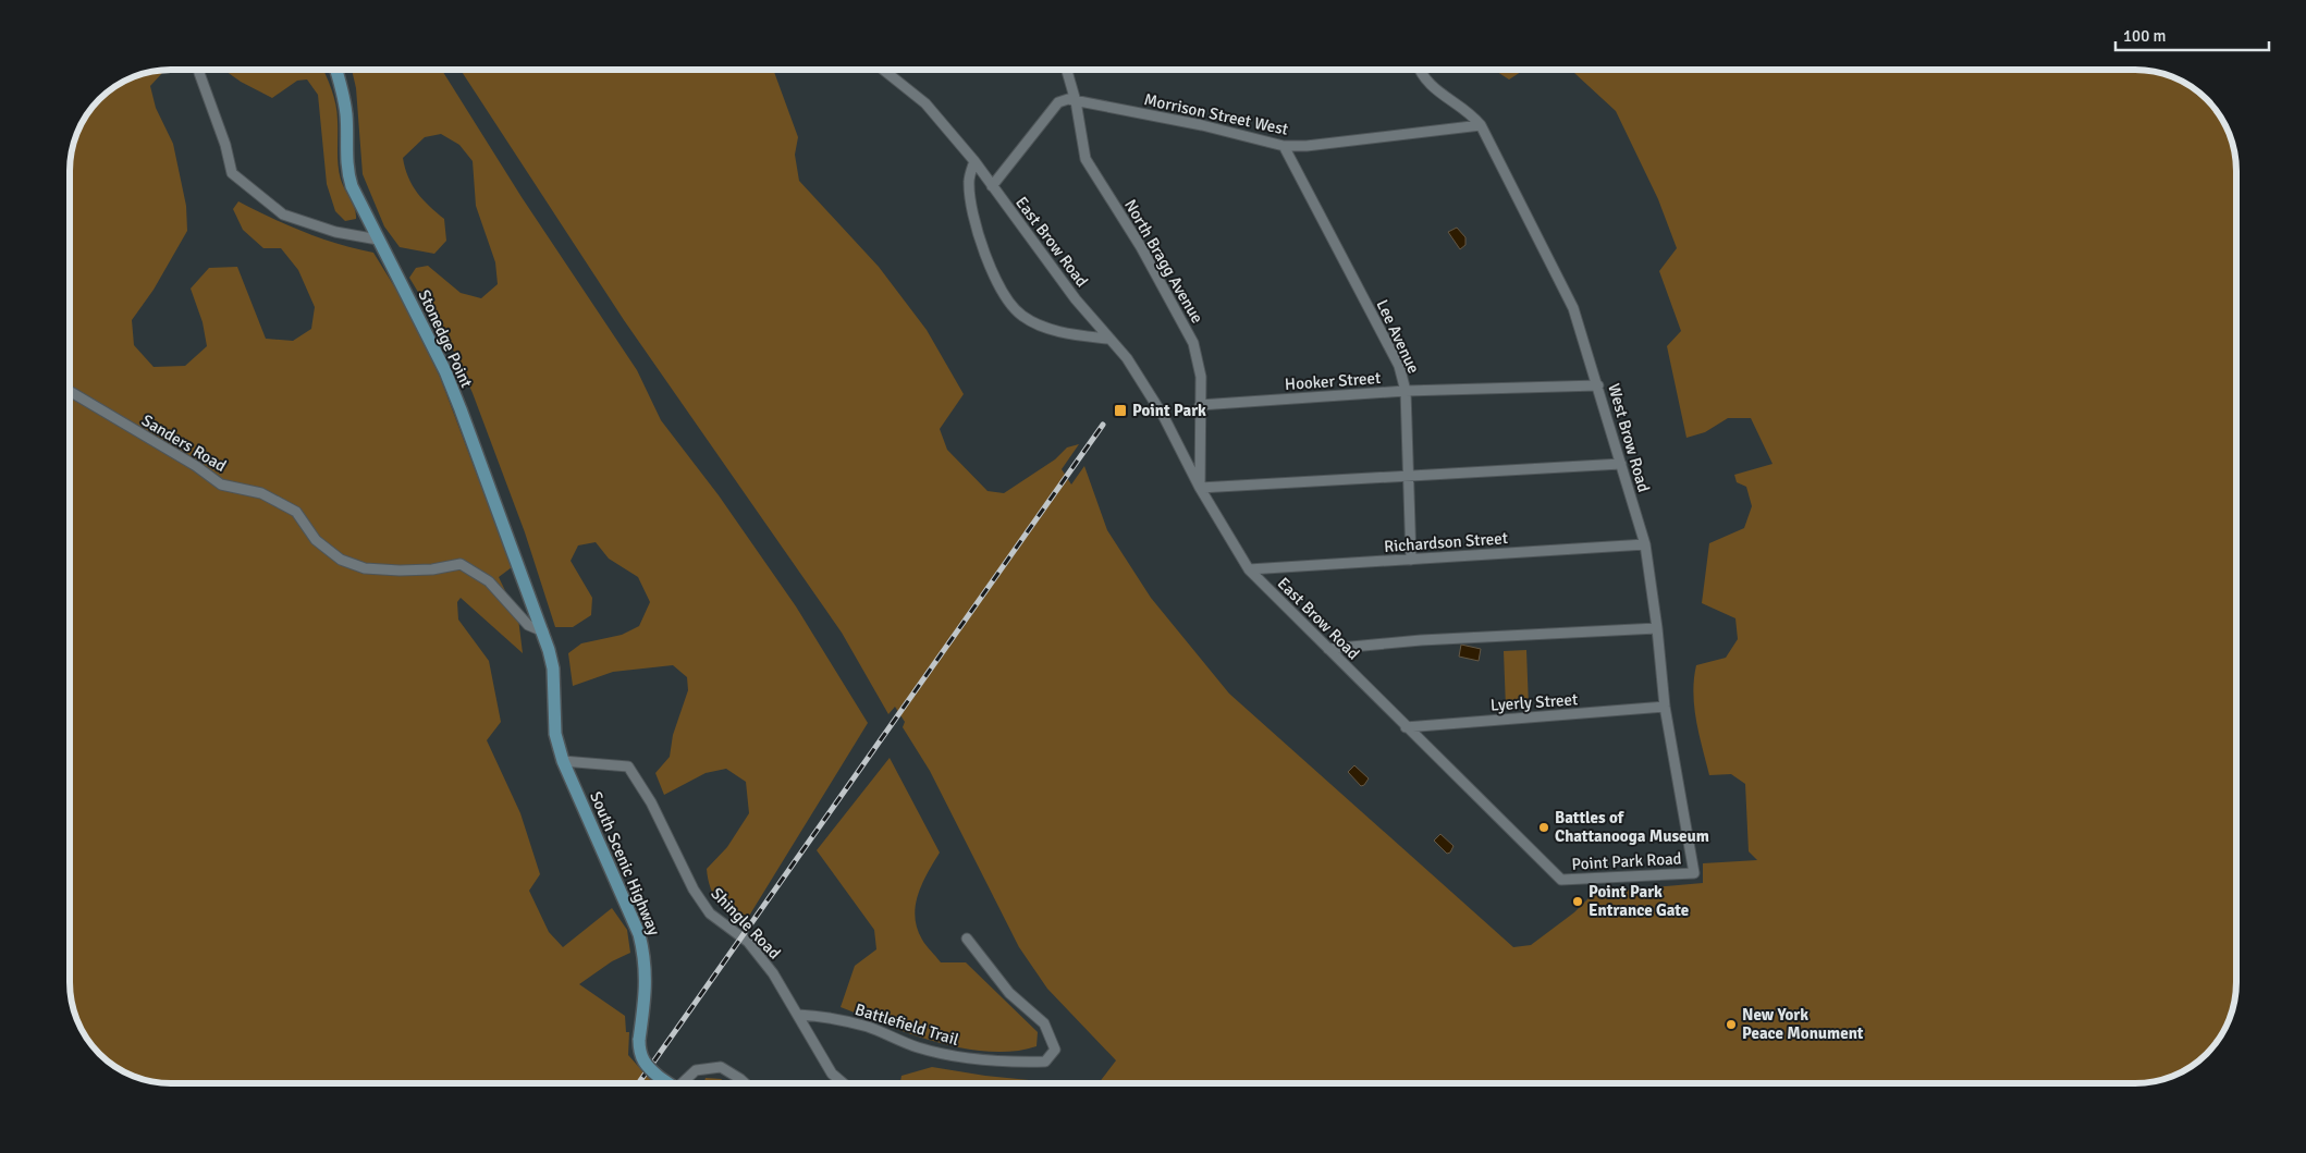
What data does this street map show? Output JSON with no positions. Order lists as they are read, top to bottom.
{
  "streets": {
    "main road": ["Stonedge Point", "South Scenic Highway"],
    "street": [
      "Morrison Street West",
      "East Brow Road",
      "North Bragg Avenue",
      "Lee Avenue",
      "Hooker Street",
      "West Brow Road",
      "Sanders Road",
      "Richardson Street",
      "Lyerly Street",
      "Point Park Road",
      "Shingle Road",
      "Battlefield Trail"
    ]
  },
  "crossings": [
    ["Morrison Street West", "North Bragg Avenue"],
    ["Morrison Street West", "Lee Avenue"],
    ["Morrison Street West", "West Brow Road"],
    ["East Brow Road", "North Bragg Avenue"],
    ["East Brow Road", "Richardson Street"],
    ["East Brow Road", "Lyerly Street"],
    ["East Brow Road", "Point Park Road"],
    ["North Bragg Avenue", "Hooker Street"],
    ["Lee Avenue", "Hooker Street"],
    ["Lee Avenue", "Richardson Street"],
    ["Stonedge Point", "Sanders Road"],
    ["Stonedge Point", "South Scenic Highway"],
    ["Hooker Street", "West Brow Road"],
    ["West Brow Road", "Richardson Street"],
    ["West Brow Road", "Lyerly Street"],
    ["West Brow Road", "Point Park Road"],
    ["Sanders Road", "South Scenic Highway"],
    ["South Scenic Highway", "Shingle Road"],
    ["Shingle Road", "Battlefield Trail"]
  ],
  "places": {
    "transit": ["Point Park"],
    "other": ["Battles of Chattanooga Museum", "Point Park Entrance Gate", "New York Peace Monument"]
  },
  "scale_bar": "100 m"
}
